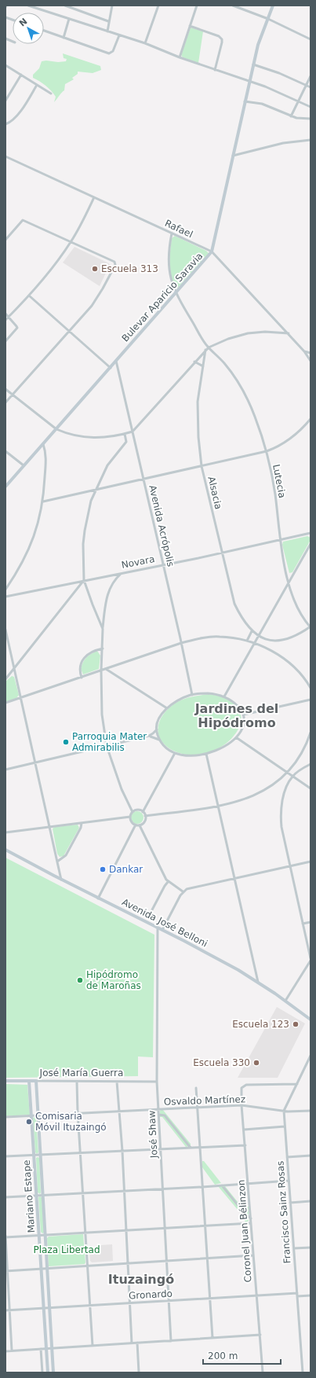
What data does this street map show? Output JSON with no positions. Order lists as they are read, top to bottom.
{
  "streets": {
    "street": [
      "Rafael",
      "Bulevar Aparicio Saravia",
      "Lutecia",
      "Alsacia",
      "Avenida Acrópolis",
      "Novara",
      "Avenida José Belloni",
      "José María Guerra",
      "Osvaldo Martínez",
      "José Shaw",
      "Mariano Estape",
      "Francisco Sainz Rosas",
      "Coronel Juan Bélinzon",
      "Gronardo"
    ]
  },
  "crossings": [
    ["Rafael", "Bulevar Aparicio Saravia"],
    ["Bulevar Aparicio Saravia", "Avenida Acrópolis"],
    ["Lutecia", "Novara"],
    ["Alsacia", "Novara"],
    ["Avenida Acrópolis", "Novara"],
    ["Avenida José Belloni", "José Shaw"],
    ["José María Guerra", "José Shaw"],
    ["José María Guerra", "Mariano Estape"],
    ["Osvaldo Martínez", "José Shaw"],
    ["Osvaldo Martínez", "Mariano Estape"],
    ["Osvaldo Martínez", "Francisco Sainz Rosas"],
    ["Osvaldo Martínez", "Coronel Juan Bélinzon"],
    ["José Shaw", "Gronardo"],
    ["Mariano Estape", "Gronardo"],
    ["Francisco Sainz Rosas", "Coronel Juan Bélinzon"],
    ["Francisco Sainz Rosas", "Gronardo"],
    ["Coronel Juan Bélinzon", "Gronardo"]
  ],
  "districts": ["Jardines del Hipódromo", "Ituzaingó"],
  "parks": ["Plaza Libertad"],
  "places": [
    "Escuela 313",
    "Parroquia Mater Admirabilis",
    "Dankar",
    "Hipódromo de Maroñas",
    "Escuela 123",
    "Escuela 330",
    "Comisaria Móvil Ituzaingó"
  ],
  "scale_bar": "200 m",
  "north": "top left"
}
